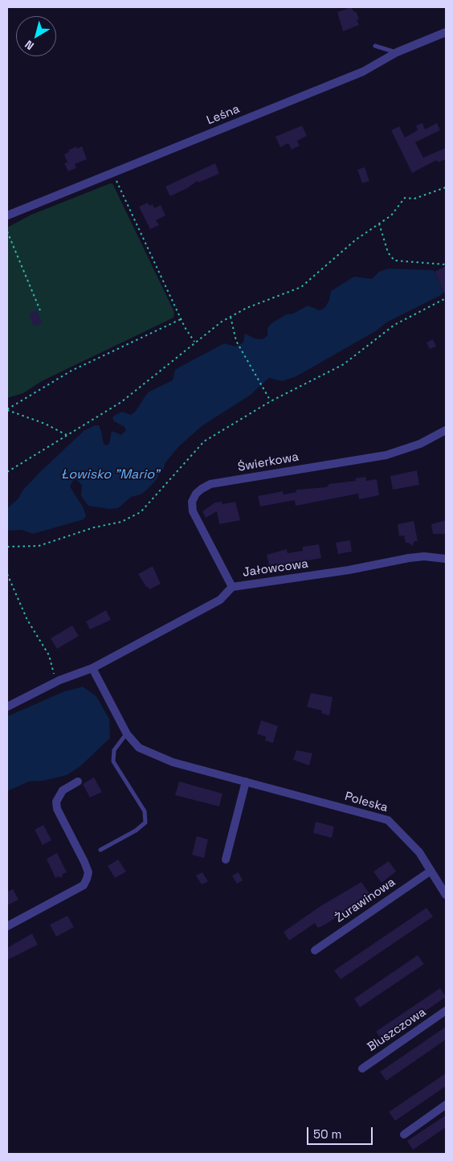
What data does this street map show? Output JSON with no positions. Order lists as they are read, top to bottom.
{
  "streets": {
    "street": [
      "Leśna",
      "Świerkowa",
      "Jałowcowa",
      "Poleska",
      "Żurawinowa",
      "Bluszczowa"
    ]
  },
  "crossings": [
    ["Świerkowa", "Jałowcowa"],
    ["Jałowcowa", "Poleska"],
    ["Poleska", "Żurawinowa"]
  ],
  "water": ["Łowisko \"Mario\""],
  "scale_bar": "50 m",
  "north": "bottom left"
}
